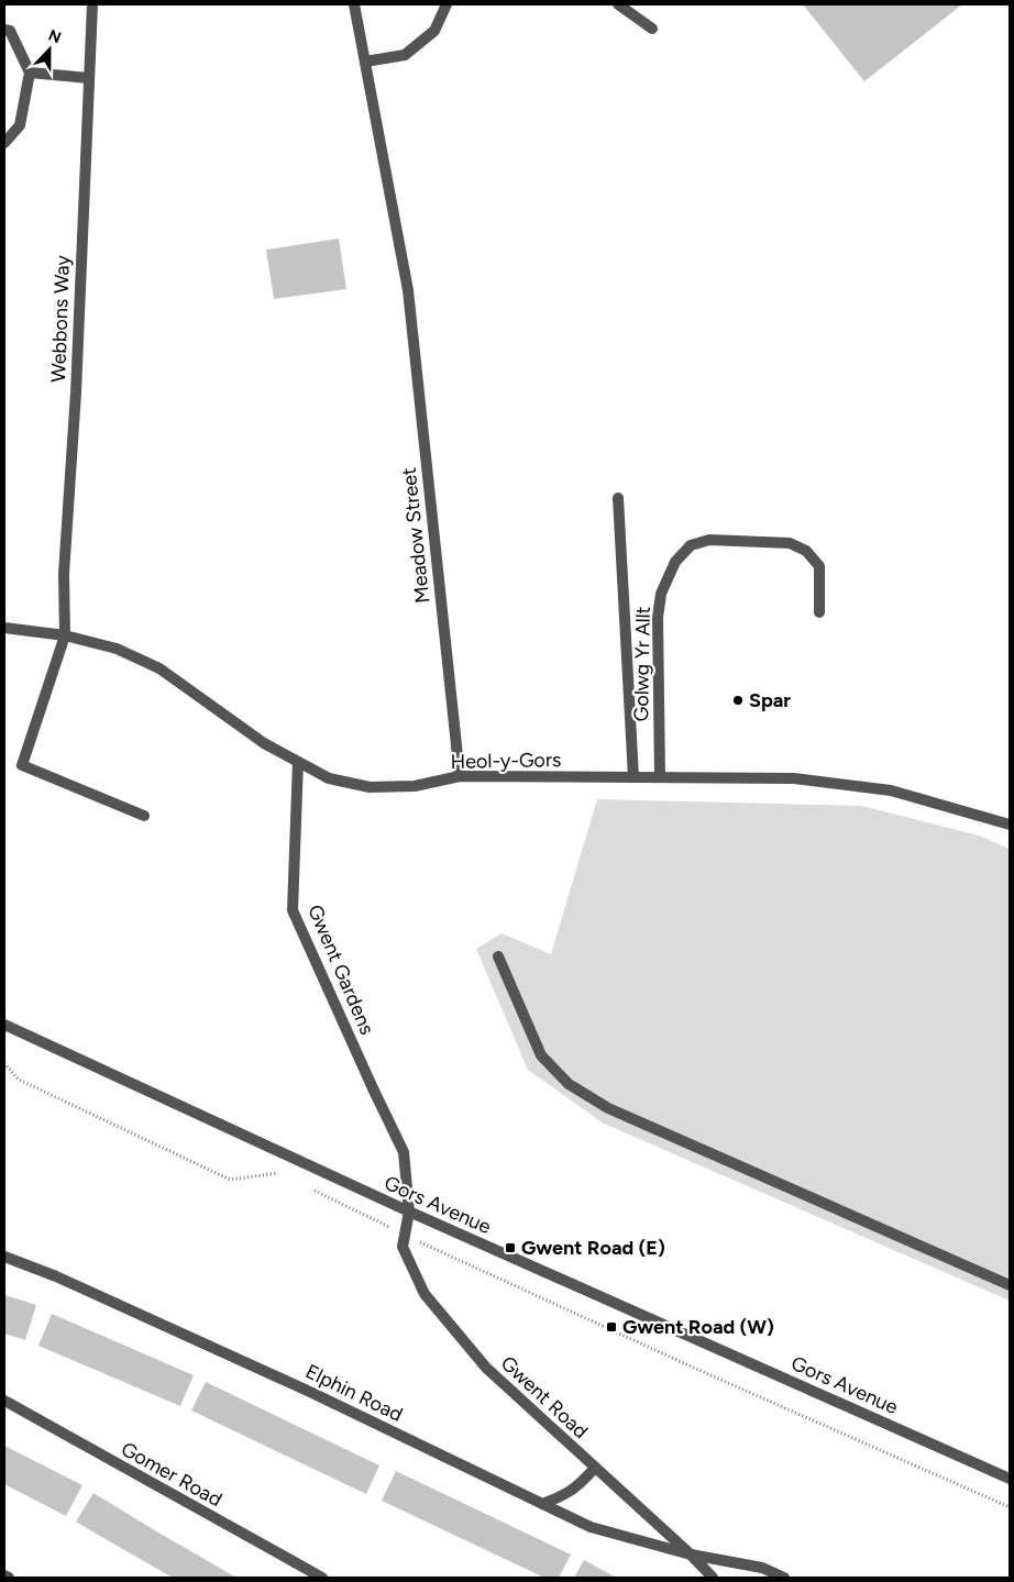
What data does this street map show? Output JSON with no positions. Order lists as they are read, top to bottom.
{
  "streets": {
    "street": [
      "Webbons Way",
      "Meadow Street",
      "Golwg Yr Allt",
      "Heol-y-Gors",
      "Gwent Gardens",
      "Gors Avenue",
      "Elphin Road",
      "Gwent Road",
      "Gomer Road"
    ]
  },
  "crossings": [
    ["Webbons Way", "Heol-y-Gors"],
    ["Meadow Street", "Heol-y-Gors"],
    ["Golwg Yr Allt", "Heol-y-Gors"],
    ["Heol-y-Gors", "Gwent Gardens"],
    ["Gwent Gardens", "Gors Avenue"],
    ["Gwent Gardens", "Gwent Road"],
    ["Gors Avenue", "Gwent Road"],
    ["Elphin Road", "Gwent Road"]
  ],
  "places": {
    "other": ["Spar"],
    "transit": ["Gwent Road (E)", "Gwent Road (W)"]
  },
  "north": "top"
}
